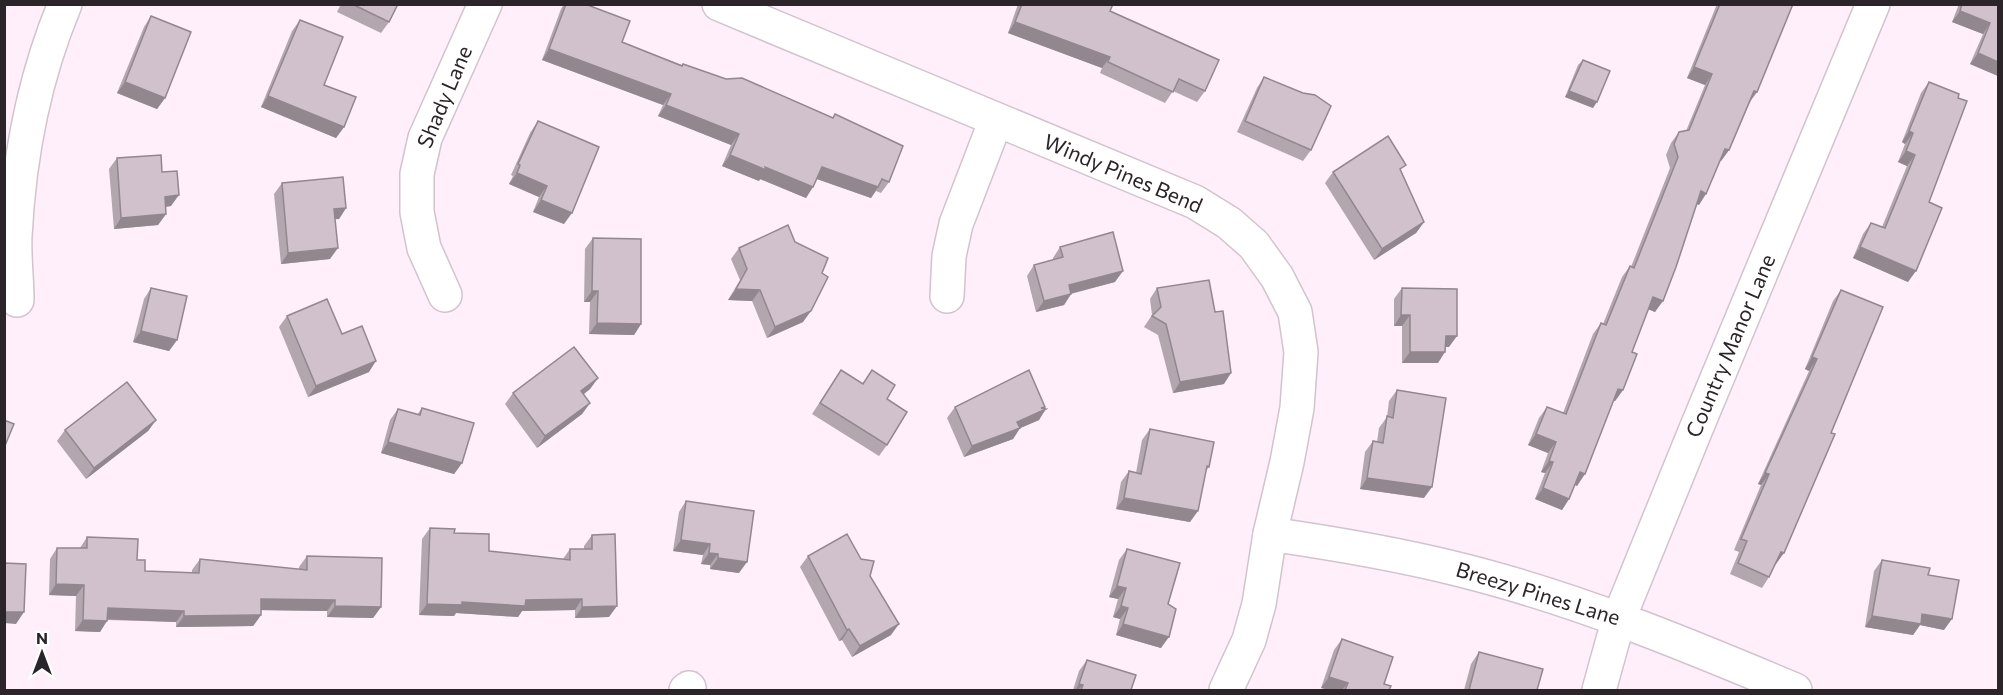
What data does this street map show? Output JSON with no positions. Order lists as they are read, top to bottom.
{
  "streets": {
    "street": [
      "Shady Lane",
      "Windy Pines Bend",
      "Country Manor Lane",
      "Breezy Pines Lane"
    ]
  },
  "crossings": [
    ["Windy Pines Bend", "Breezy Pines Lane"],
    ["Country Manor Lane", "Breezy Pines Lane"]
  ],
  "north": "top"
}
